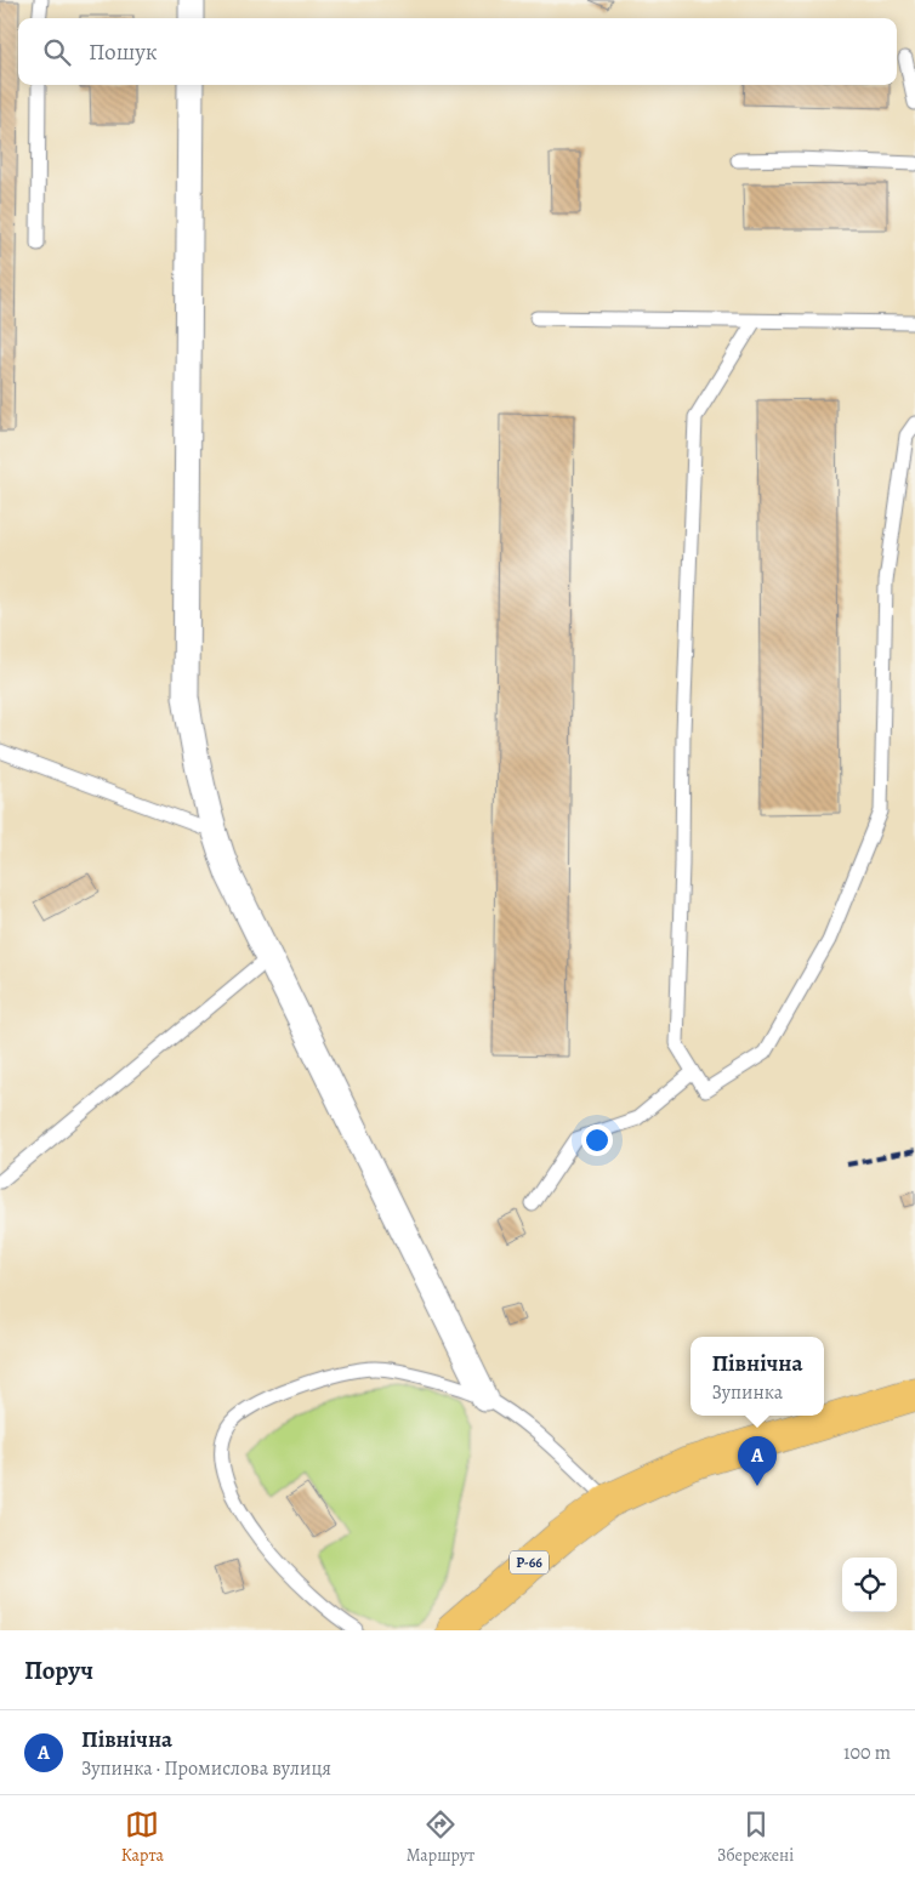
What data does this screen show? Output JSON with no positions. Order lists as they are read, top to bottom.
{
  "streets": {
    "main road": ["Р-66"]
  },
  "page": {
    "search": "Пошук",
    "popup": ["Північна", "Зупинка"],
    "pins": "A",
    "heading": "Поруч",
    "list": [
      {
        "mark": "A",
        "name": "Північна",
        "note": "Зупинка · Промислова вулиця",
        "value": "100 m"
      }
    ],
    "nav": ["Карта", "Маршрут", "Збережені"]
  }
}
